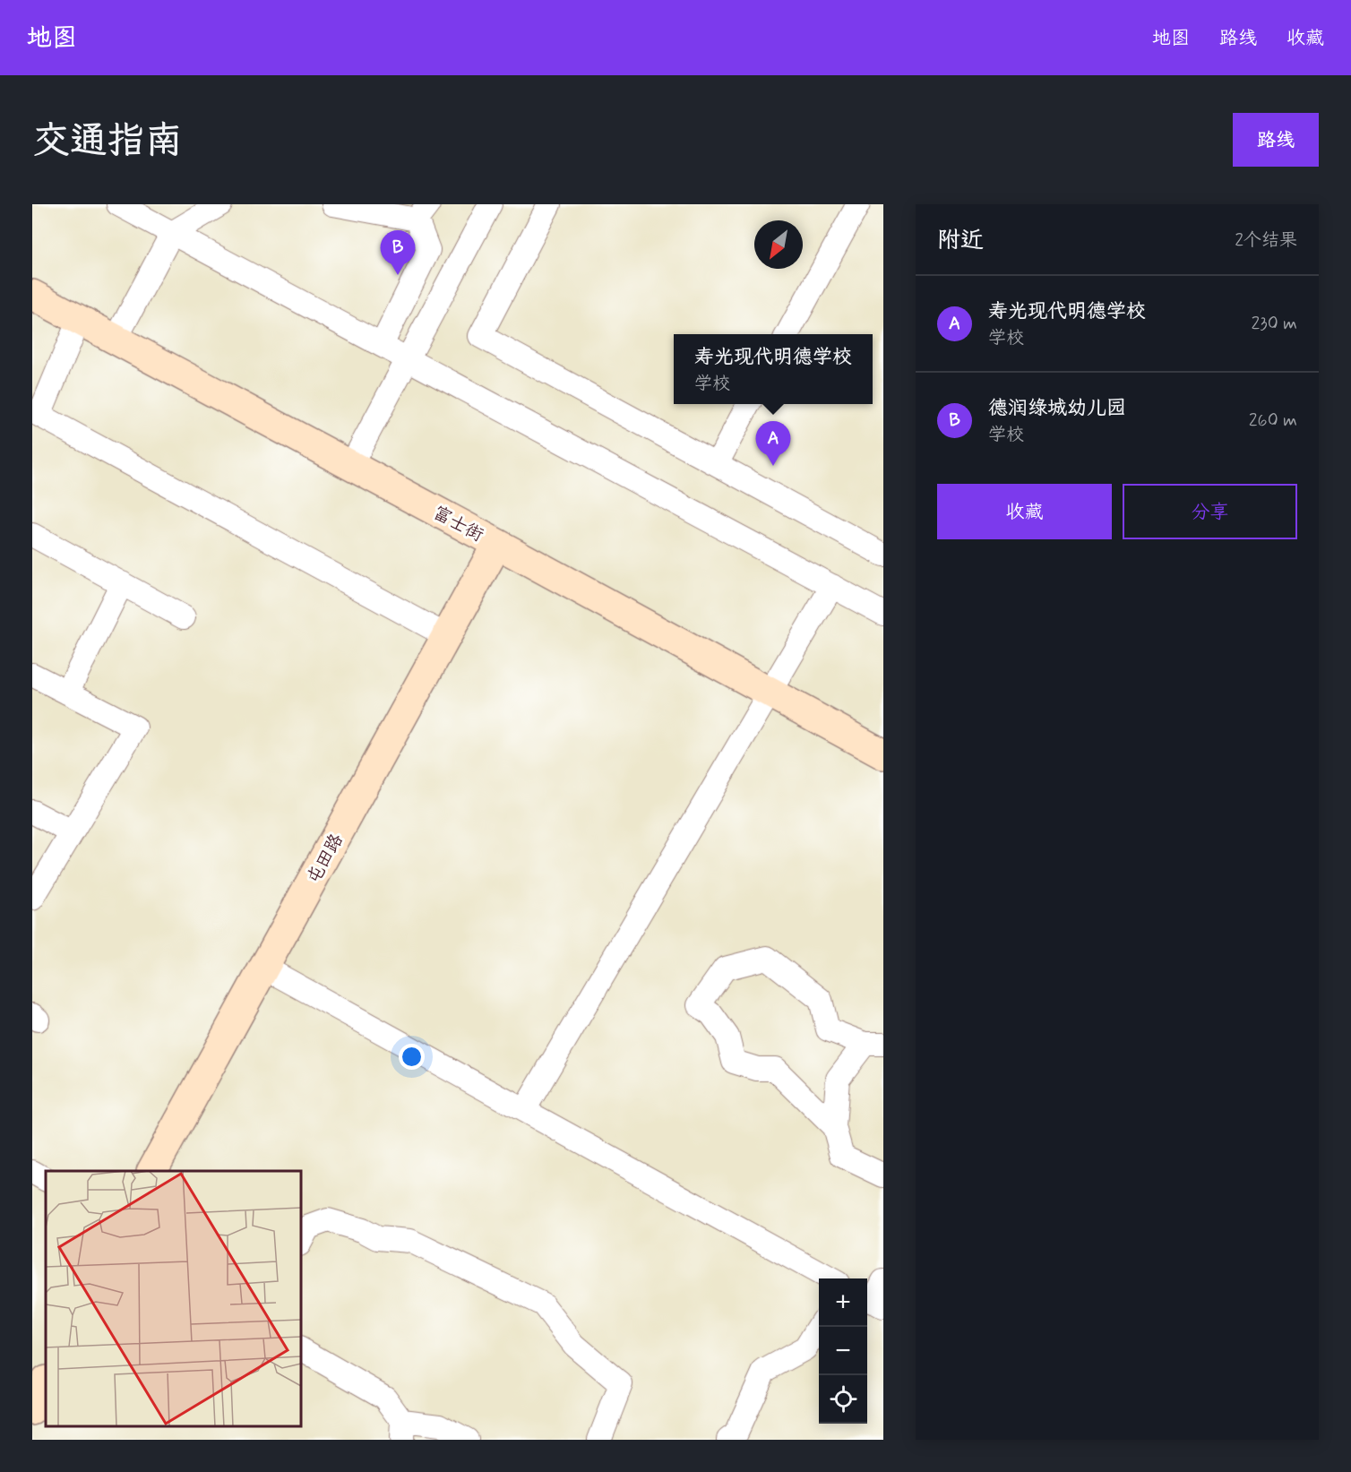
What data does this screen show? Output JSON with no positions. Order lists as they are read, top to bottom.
{
  "streets": {
    "street": ["富士街", "屯田路"]
  },
  "crossings": [
    ["富士街", "屯田路"]
  ],
  "north": "bottom left",
  "page": {
    "header": "地图",
    "nav": ["地图", "路线", "收藏"],
    "buttons": [
      "路线",
      ["收藏", "分享"]
    ],
    "title": "交通指南",
    "heading": ["附近", "2个结果"],
    "pins": ["B", "A"],
    "list": [
      {
        "mark": "A",
        "name": "寿光现代明德学校",
        "note": "学校",
        "value": "230 m"
      },
      {
        "mark": "B",
        "name": "德润绿城幼儿园",
        "note": "学校",
        "value": "260 m"
      }
    ],
    "popup": ["寿光现代明德学校", "学校"],
    "map_buttons": ["+", "−"]
  }
}
